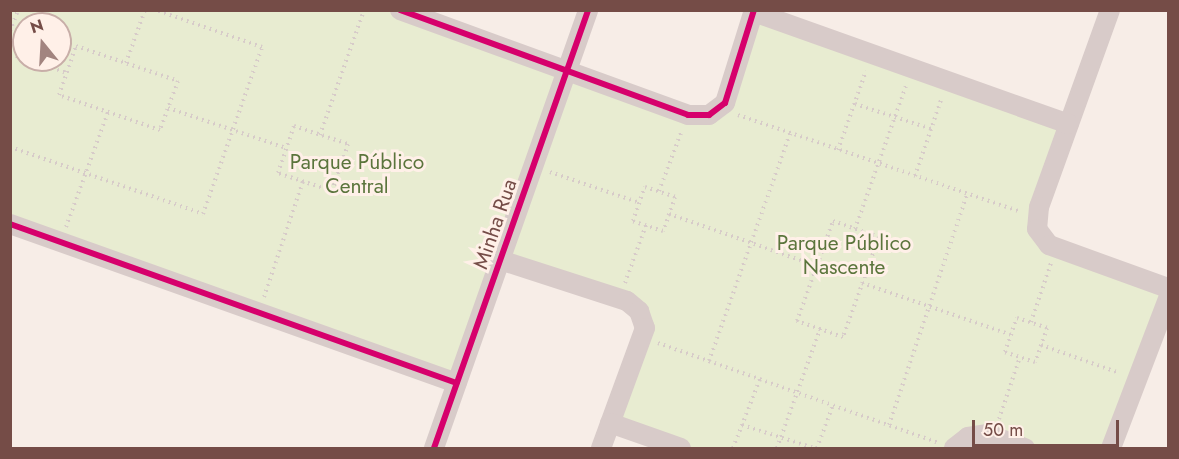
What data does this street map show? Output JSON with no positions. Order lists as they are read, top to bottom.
{
  "streets": {
    "street": ["Minha Rua"]
  },
  "parks": ["Parque Público Central", "Parque Público Nascente"],
  "scale_bar": "50 m",
  "north": "top"
}
